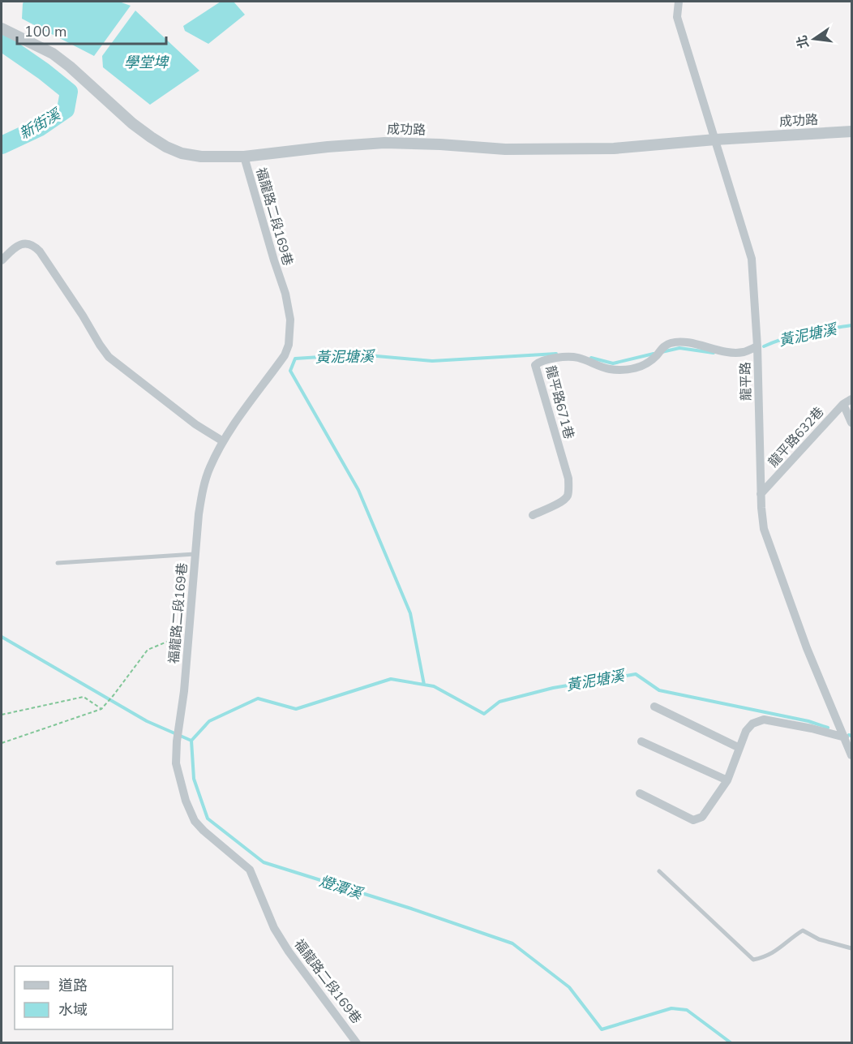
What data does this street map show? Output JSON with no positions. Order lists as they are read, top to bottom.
{
  "streets": {
    "street": [
      "成功路",
      "福龍路二段169巷",
      "龍平路",
      "龍平路671巷",
      "龍平路632巷"
    ]
  },
  "crossings": [
    ["成功路", "福龍路二段169巷"],
    ["成功路", "龍平路"],
    ["龍平路", "龍平路671巷"],
    ["龍平路", "龍平路632巷"]
  ],
  "water": [
    "學堂埤",
    "新街溪",
    "黃泥塘溪",
    "燈潭溪"
  ],
  "legend": ["道路", "水域"],
  "scale_bar": "100 m",
  "north": "left"
}
